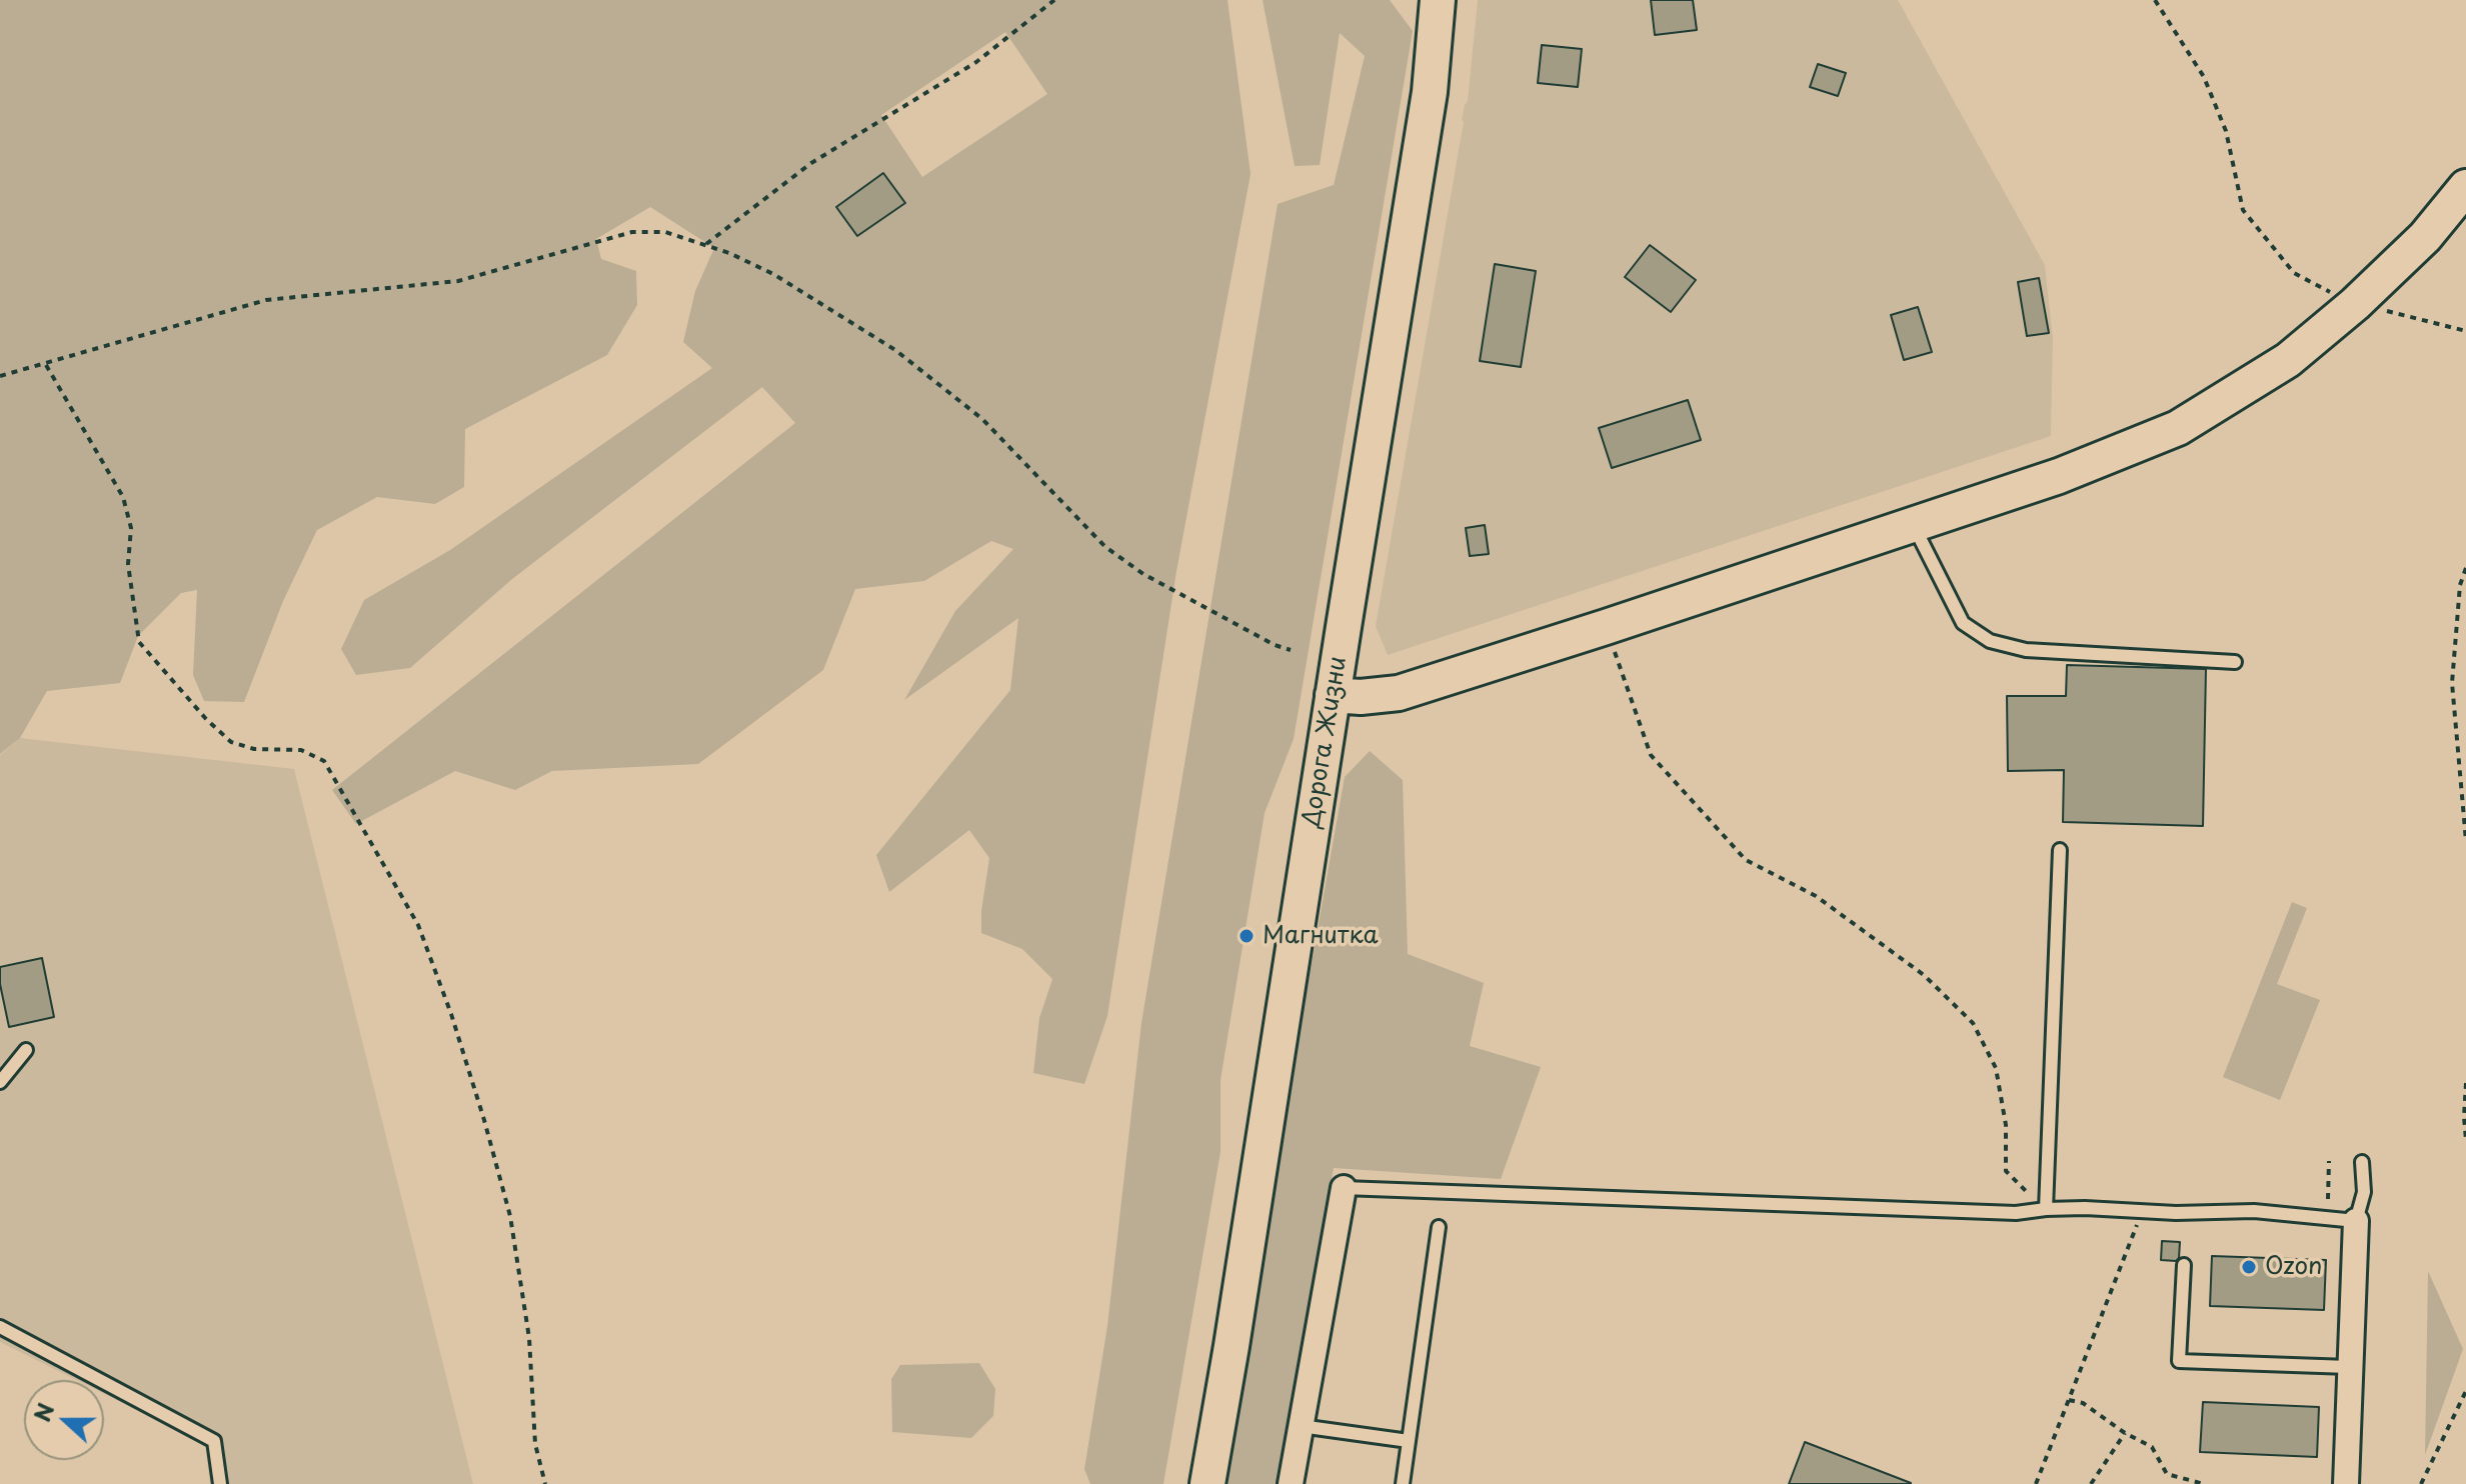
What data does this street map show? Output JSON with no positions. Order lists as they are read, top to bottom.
{
  "streets": {
    "main road": ["Дорога Жизни"]
  },
  "places": ["Магнитка", "Ozon"],
  "north": "left"
}
